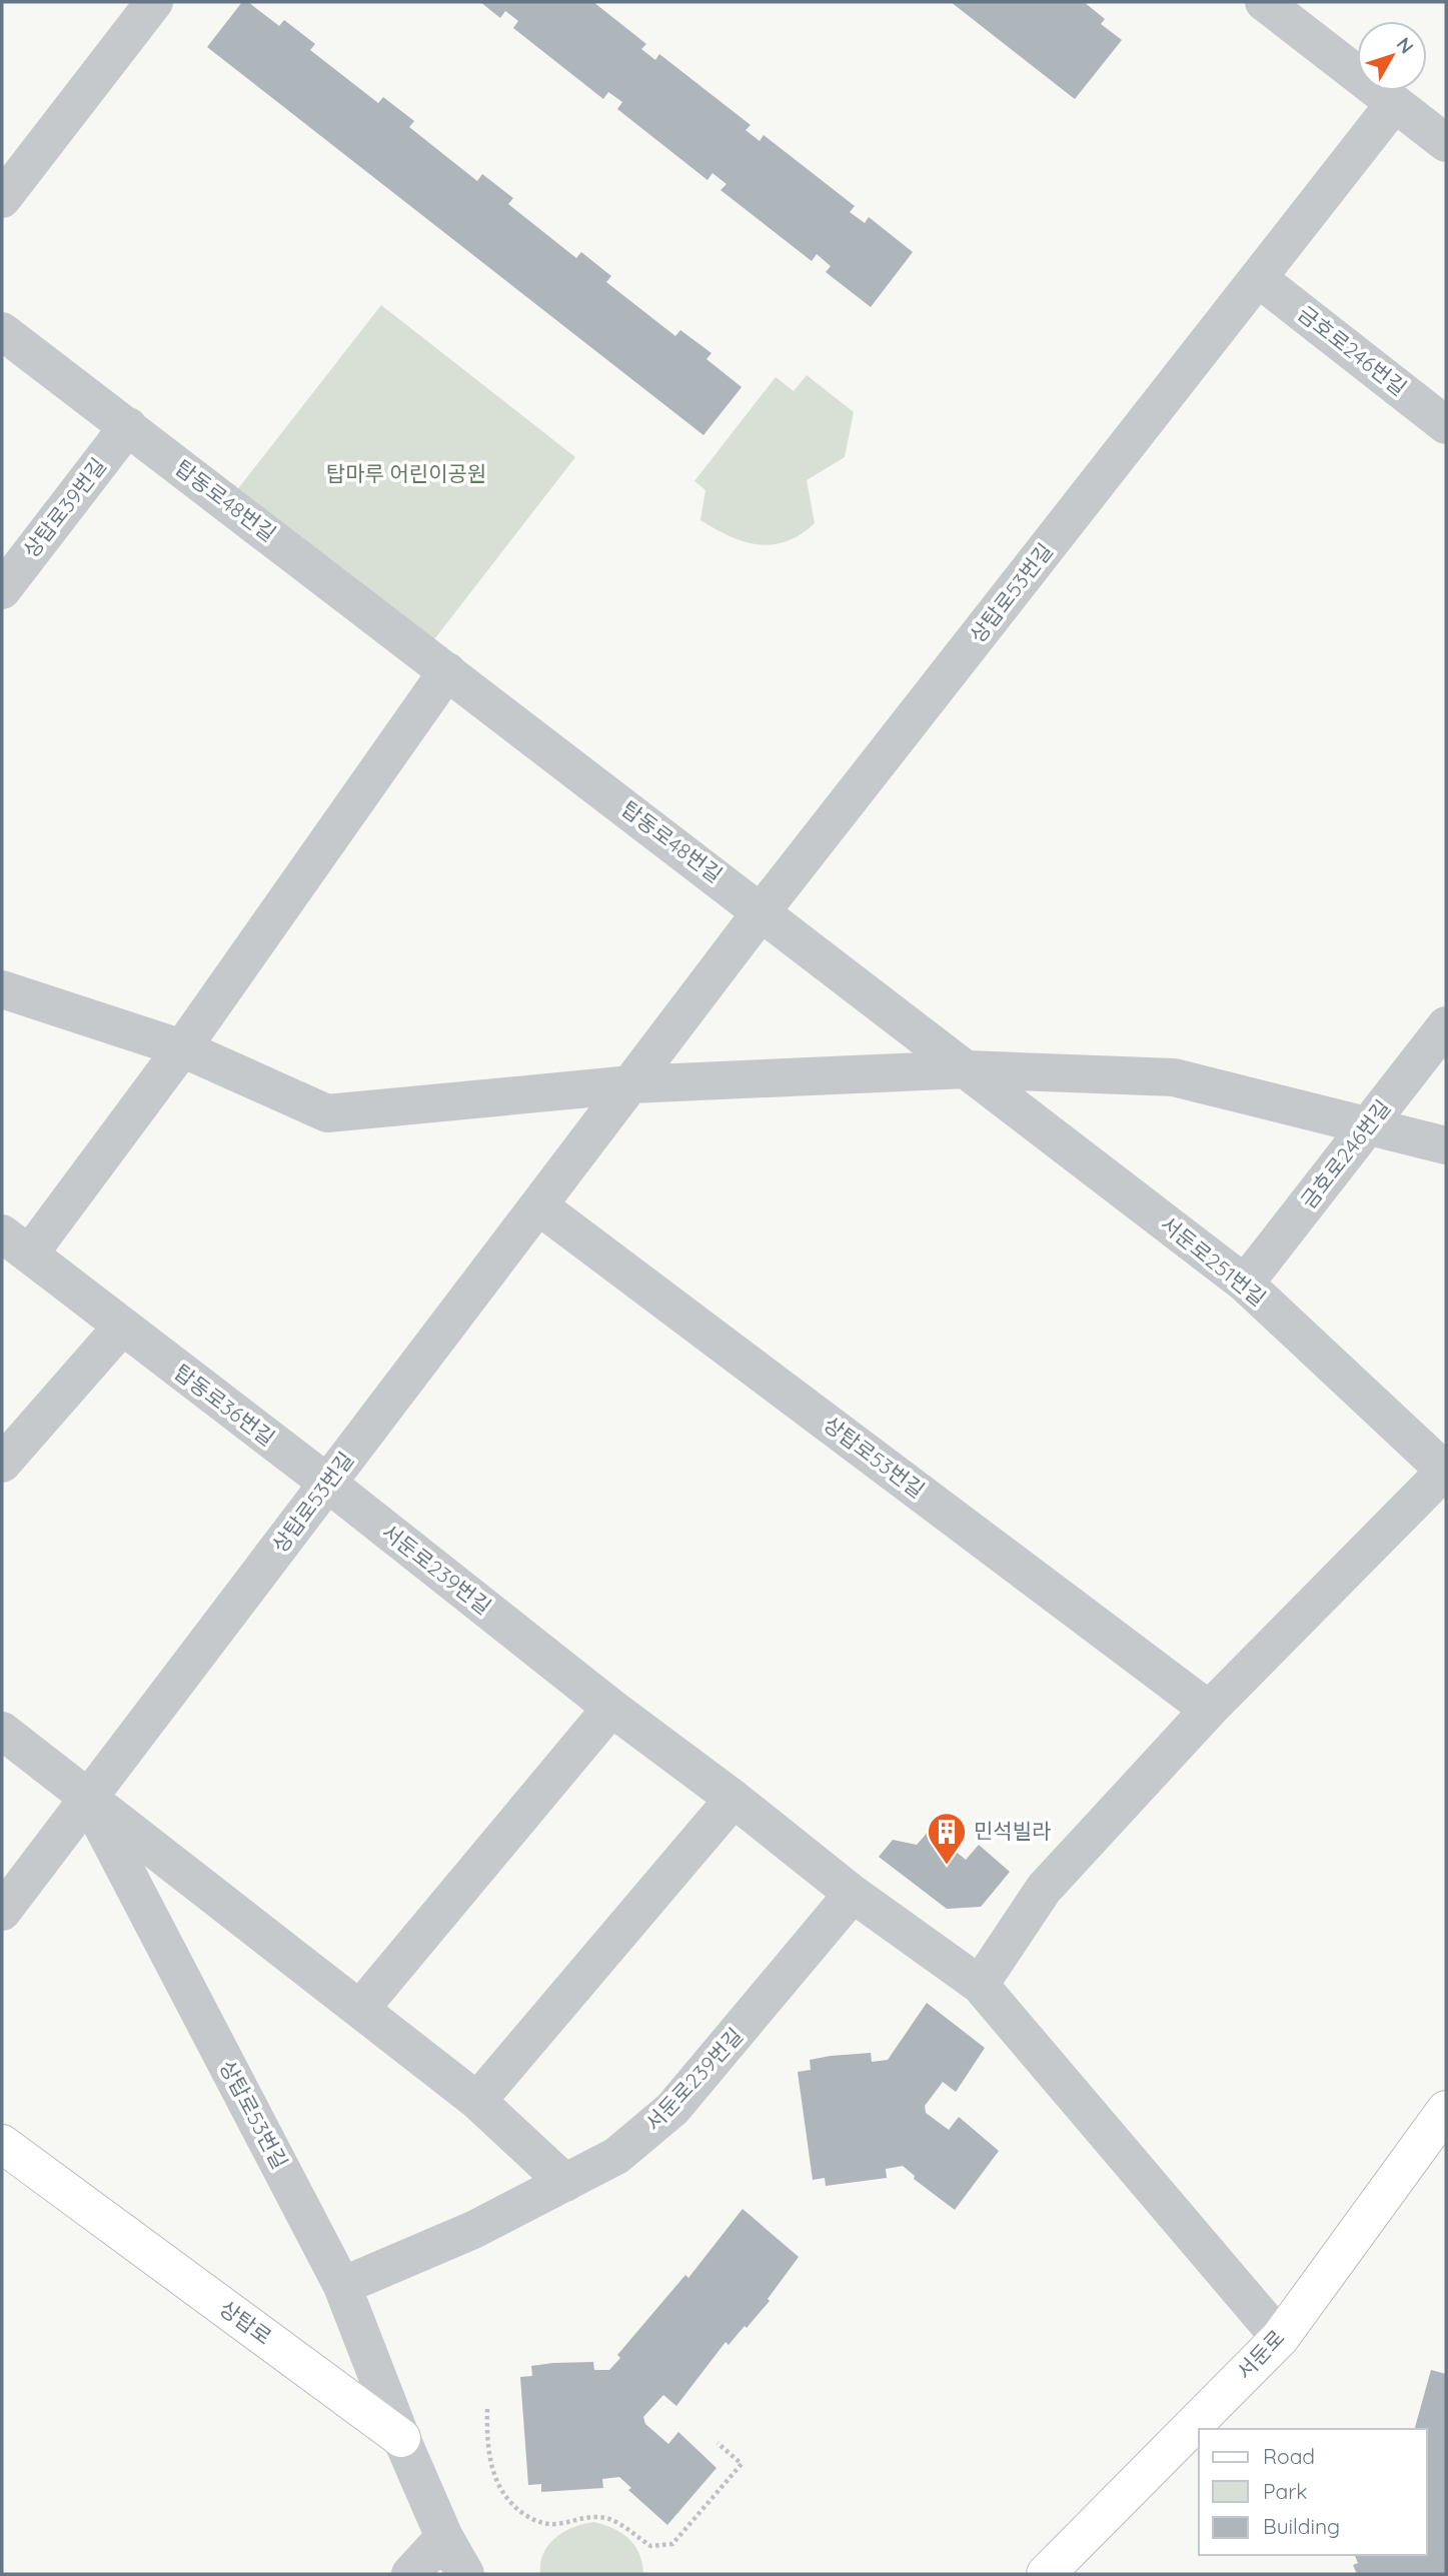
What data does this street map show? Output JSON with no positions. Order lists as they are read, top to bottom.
{
  "streets": {
    "street": [
      "금호로246번길",
      "탑동로48번길",
      "상탑로39번길",
      "상탑로53번길",
      "서둔로251번길",
      "탑동로36번길",
      "서둔로239번길",
      "상탑로",
      "서둔로"
    ]
  },
  "crossings": [
    ["금호로246번길", "상탑로53번길"],
    ["금호로246번길", "서둔로251번길"],
    ["탑동로48번길", "상탑로39번길"],
    ["탑동로48번길", "상탑로53번길"],
    ["탑동로48번길", "서둔로251번길"],
    ["상탑로53번길", "서둔로251번길"],
    ["상탑로53번길", "탑동로36번길"],
    ["상탑로53번길", "서둔로239번길"],
    ["상탑로53번길", "상탑로"],
    ["탑동로36번길", "서둔로239번길"],
    ["서둔로239번길", "서둔로"]
  ],
  "parks": ["탑마루 어린이공원"],
  "places": {
    "building": ["민석빌라"]
  },
  "legend": ["Road", "Park", "Building"],
  "north": "top right"
}
